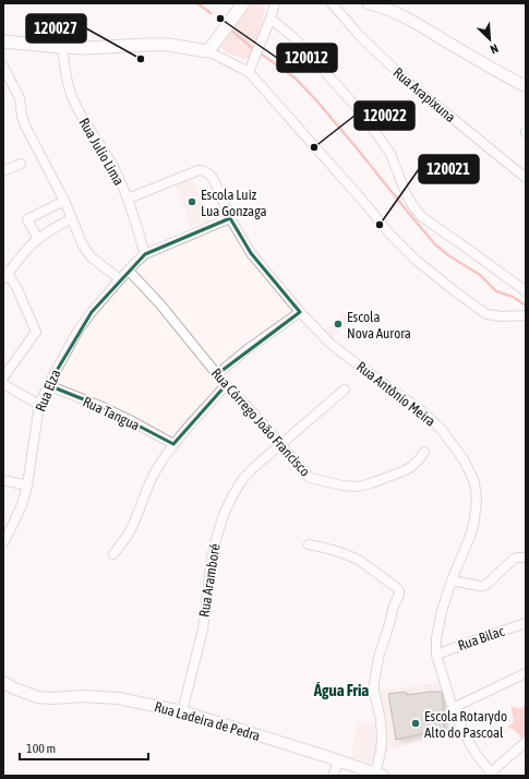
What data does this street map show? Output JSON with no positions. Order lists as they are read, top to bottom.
{
  "streets": {
    "street": [
      "Rua Arapixuna",
      "Rua Julio Lima",
      "Rua Elza",
      "Rua Antônio Meira",
      "Rua Tangua",
      "Rua Córrego João Francisco",
      "Rua Aramboré",
      "Rua Bilac",
      "Rua Ladeira de Pedra"
    ]
  },
  "crossings": [
    ["Rua Julio Lima", "Rua Elza"],
    ["Rua Julio Lima", "Rua Antônio Meira"],
    ["Rua Elza", "Rua Tangua"],
    ["Rua Elza", "Rua Córrego João Francisco"],
    ["Rua Antônio Meira", "Rua Bilac"],
    ["Rua Córrego João Francisco", "Rua Aramboré"],
    ["Rua Aramboré", "Rua Ladeira de Pedra"]
  ],
  "districts": ["Água Fria"],
  "places": [
    "120012",
    "120027",
    "120022",
    "Escola Luiz Lua Gonzaga",
    "120021",
    "Escola Nova Aurora",
    "Escola Rotarydo Alto do Pascoal"
  ],
  "scale_bar": "100 m",
  "north": "bottom right"
}
